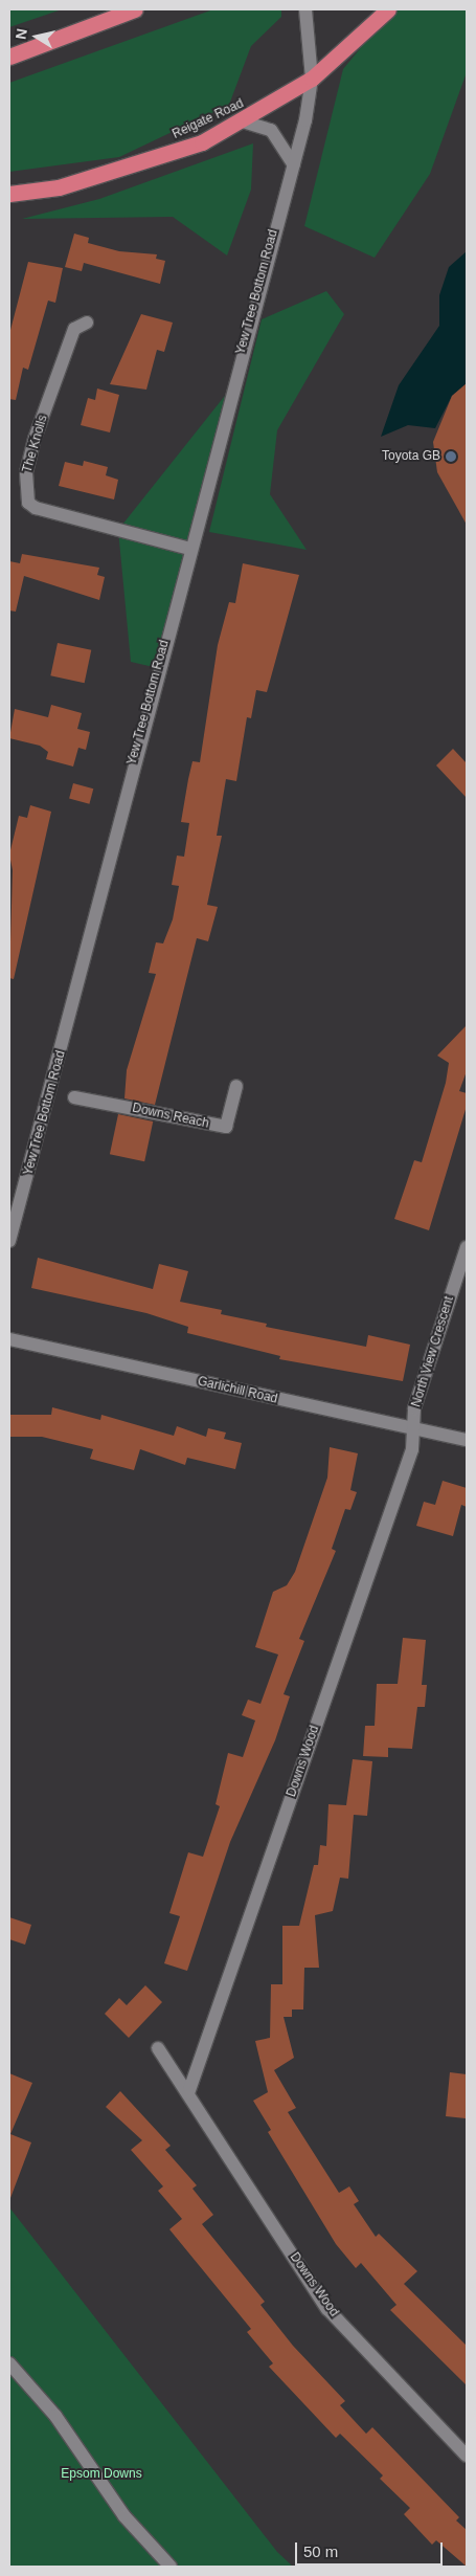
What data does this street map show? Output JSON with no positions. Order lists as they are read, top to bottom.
{
  "streets": {
    "highway": ["Reigate Road"],
    "street": [
      "Yew Tree Bottom Road",
      "The Knolls",
      "Downs Reach",
      "North View Crescent",
      "Garlichill Road",
      "Downs Wood"
    ]
  },
  "crossings": [
    ["Reigate Road", "Yew Tree Bottom Road"],
    ["Yew Tree Bottom Road", "The Knolls"],
    ["North View Crescent", "Garlichill Road"],
    ["North View Crescent", "Downs Wood"],
    ["Garlichill Road", "Downs Wood"]
  ],
  "parks": ["Epsom Downs"],
  "places": ["Toyota GB"],
  "scale_bar": "50 m",
  "north": "left"
}
